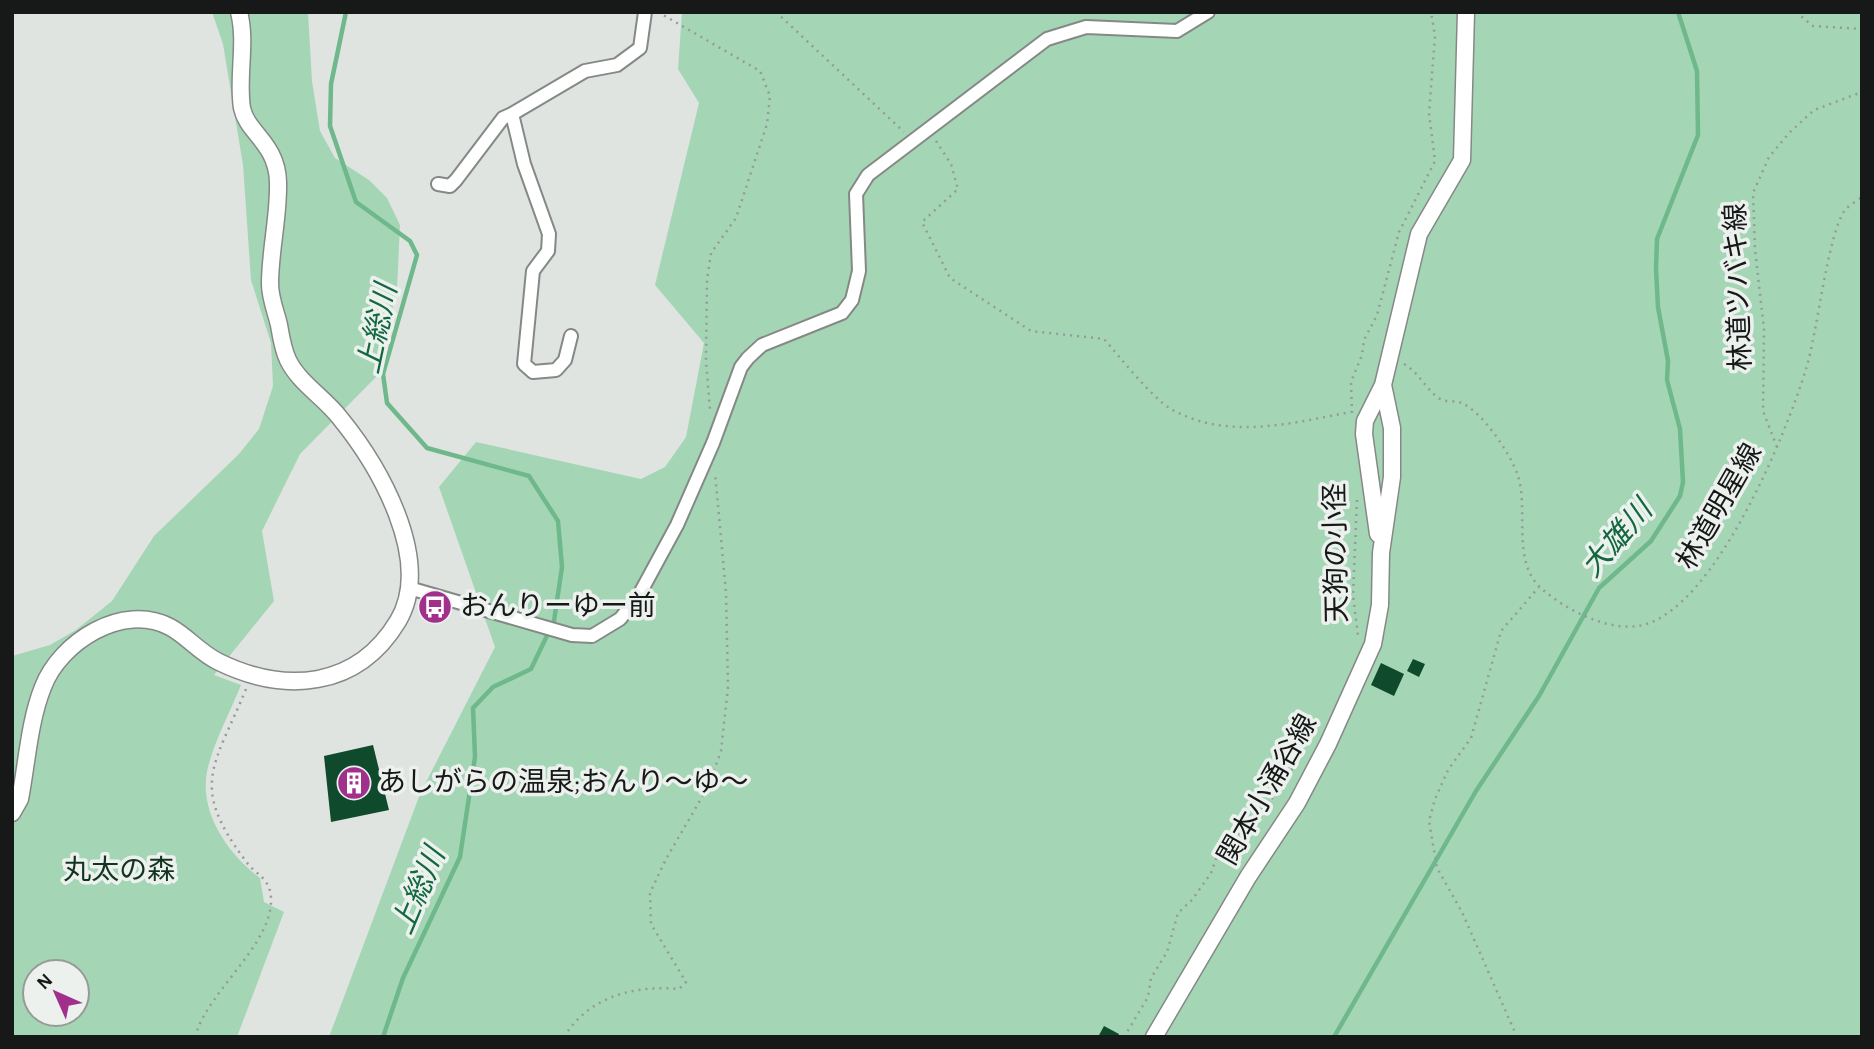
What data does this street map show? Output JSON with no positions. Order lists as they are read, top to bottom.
{
  "streets": {
    "main road": ["関本小涌谷線"],
    "path": ["林道ツバキ線", "林道明星線", "天狗の小径"]
  },
  "crossings": [
    ["林道ツバキ線", "林道明星線"]
  ],
  "water": ["上総川", "大雄川"],
  "parks": ["丸太の森"],
  "places": {
    "bus stop": ["おんりーゆー前"],
    "building": ["あしがらの温泉;おんり〜ゆ〜"]
  },
  "north": "top left"
}
